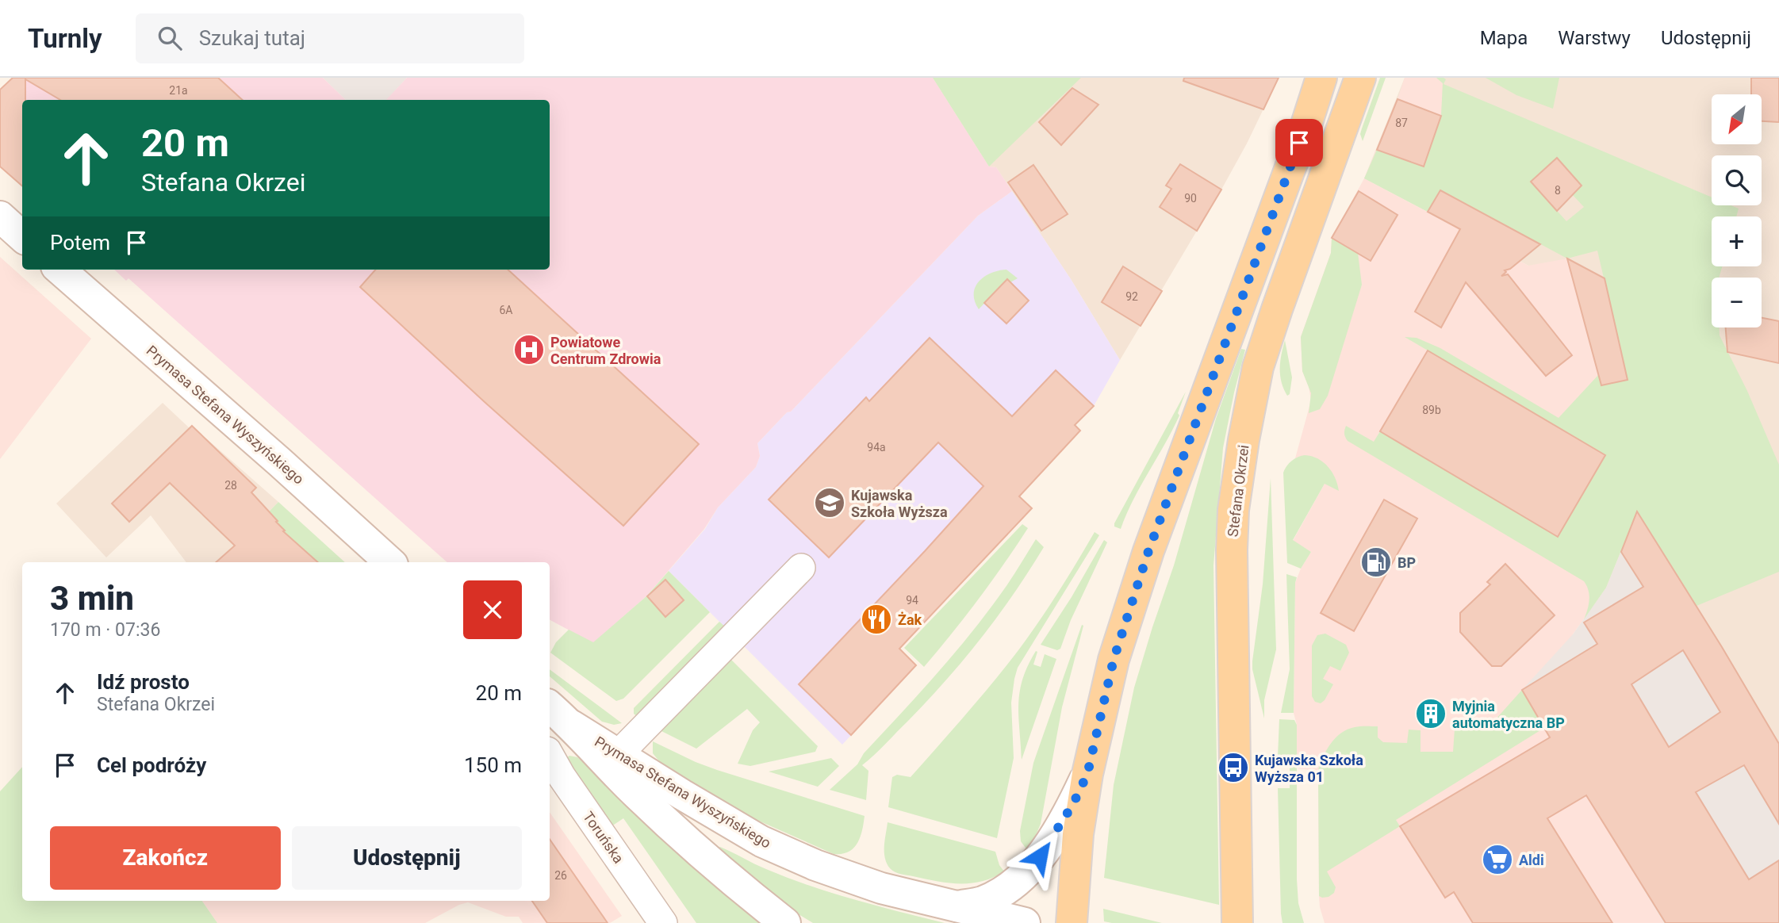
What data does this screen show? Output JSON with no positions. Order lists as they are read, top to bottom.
{
  "streets": {
    "main road": ["Prymasa Stefana Wyszyńskiego", "Stefana Okrzei"],
    "street": ["Toruńska"]
  },
  "places": {
    "hospital": ["Powiatowe Centrum Zdrowia"],
    "school or university": ["Kujawska Szkoła Wyższa"],
    "fuel station": ["BP"],
    "restaurant": ["Żak"],
    "building": ["Myjnia automatyczna BP"],
    "bus stop": ["Kujawska Szkoła Wyższa 01"],
    "supermarket": ["Aldi"]
  },
  "house_numbers": [
    "21a",
    "87",
    "8",
    "90",
    "92",
    "6A",
    "89b",
    "94a",
    "28",
    "94",
    "26"
  ],
  "north": "bottom left",
  "page": {
    "header": "Turnly",
    "search": "Szukaj tutaj",
    "nav": ["Mapa", "Warstwy", "Udostępnij"],
    "map_buttons": ["+", "−"],
    "turn": ["20 m", "Stefana Okrzei"],
    "then": "Potem",
    "heading": ["3 min", "170 m · 07:36"],
    "list": [
      {
        "name": "Idź prosto",
        "note": "Stefana Okrzei",
        "value": "20 m"
      },
      {
        "name": "Cel podróży",
        "value": "150 m"
      }
    ],
    "buttons": ["Zakończ", "Udostępnij"]
  }
}
